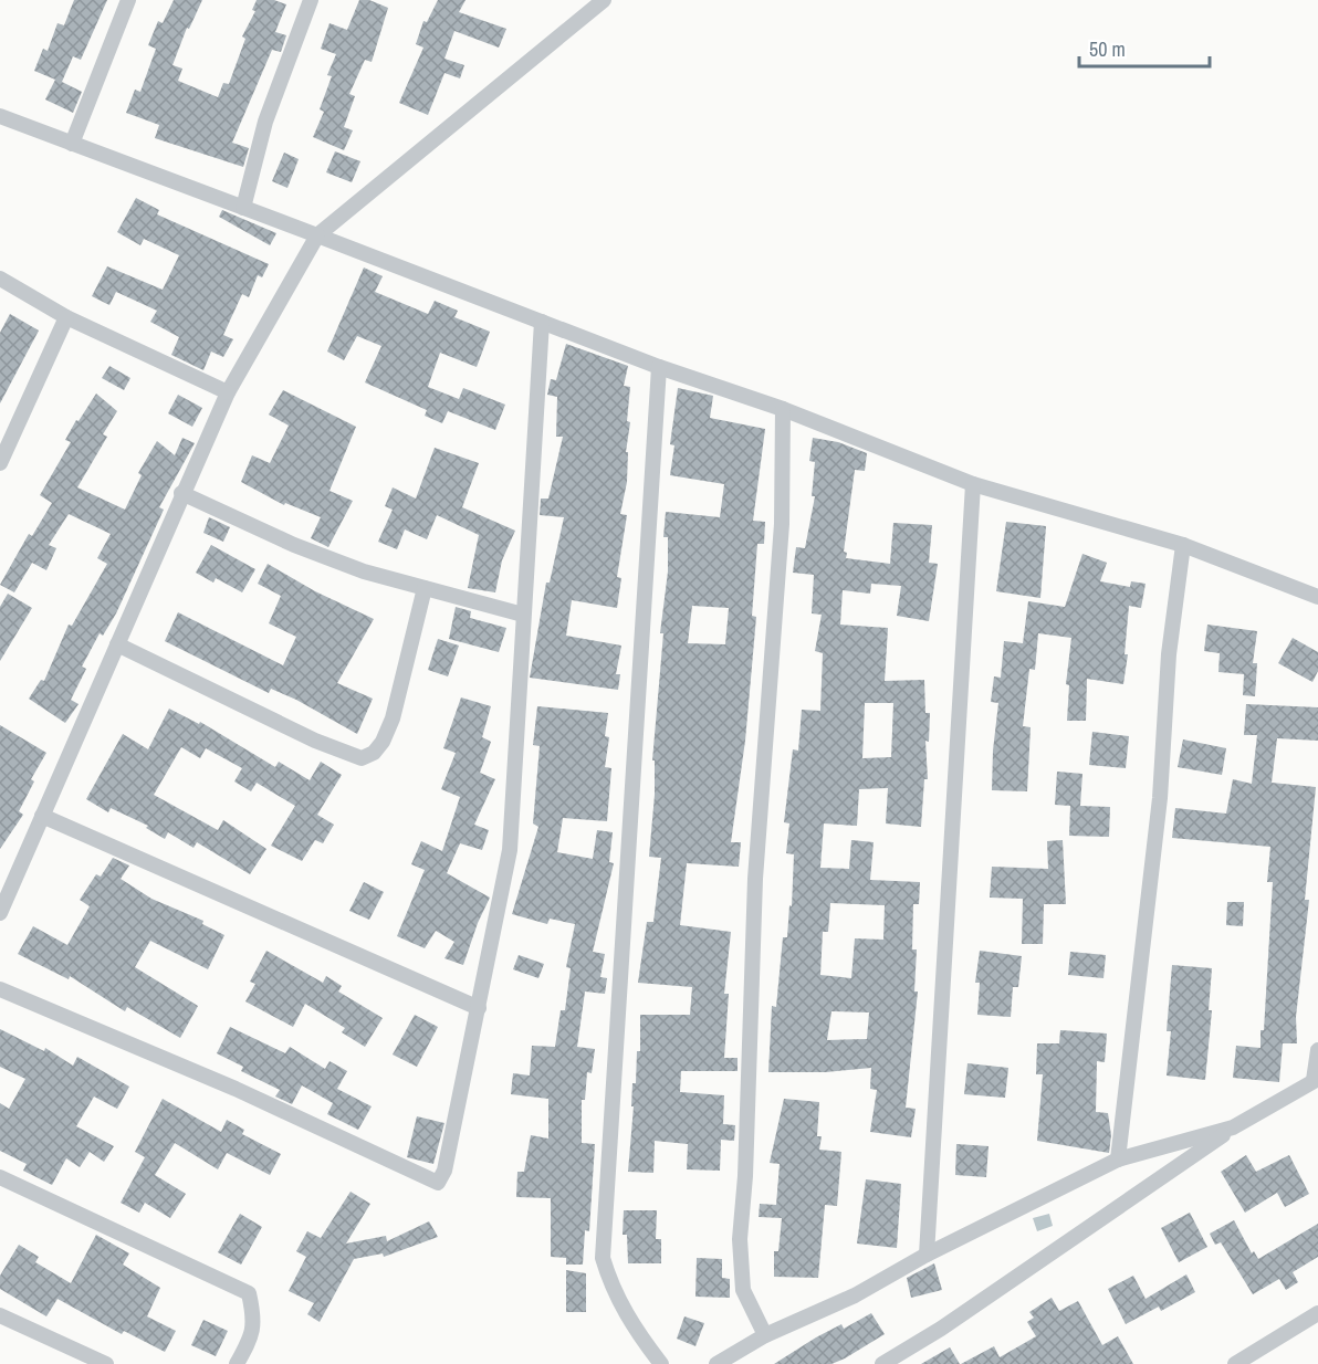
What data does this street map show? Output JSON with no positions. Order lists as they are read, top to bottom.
{
  "scale_bar": "50 m"
}
